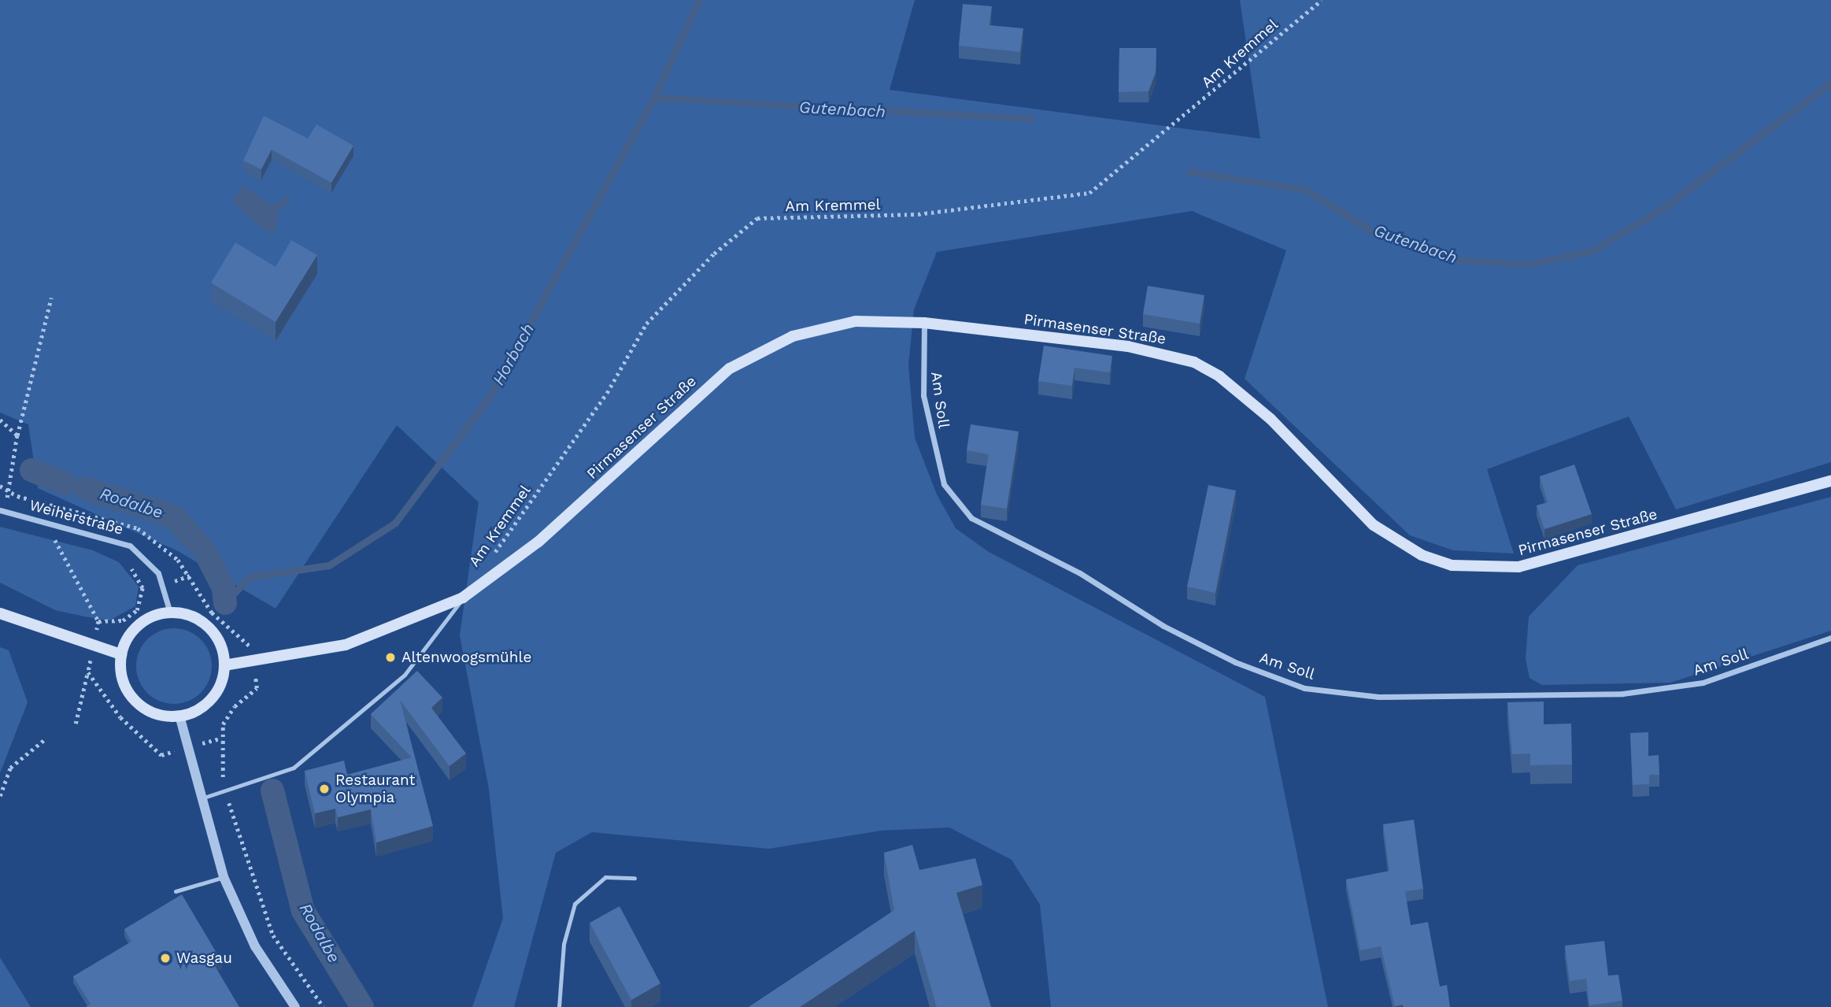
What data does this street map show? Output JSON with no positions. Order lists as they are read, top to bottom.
{
  "streets": {
    "main road": ["Pirmasenser Straße"],
    "street": ["Am Soll", "Weiherstraße"],
    "path": ["Am Kremmel"]
  },
  "crossings": [
    ["Pirmasenser Straße", "Am Soll"],
    ["Pirmasenser Straße", "Weiherstraße"]
  ],
  "water": ["Gutenbach", "Horbach", "Rodalbe"],
  "places": ["Altenwoogsmühle", "Restaurant Olympia", "Wasgau"]
}
